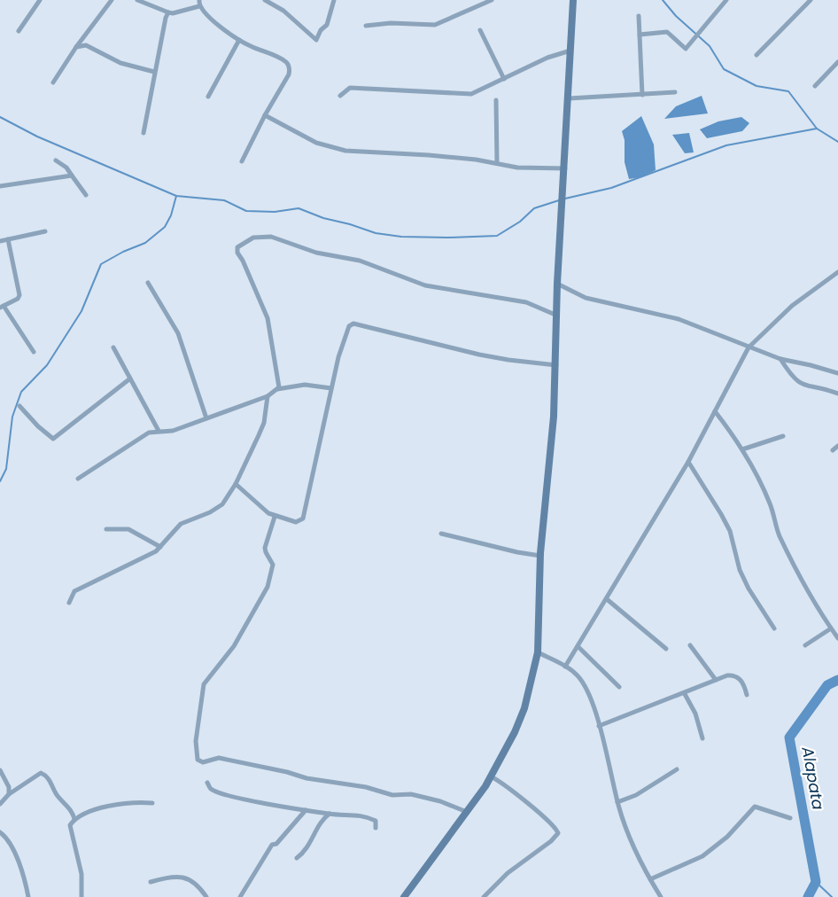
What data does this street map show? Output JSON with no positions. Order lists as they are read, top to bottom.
{
  "water": ["Alapata"]
}
